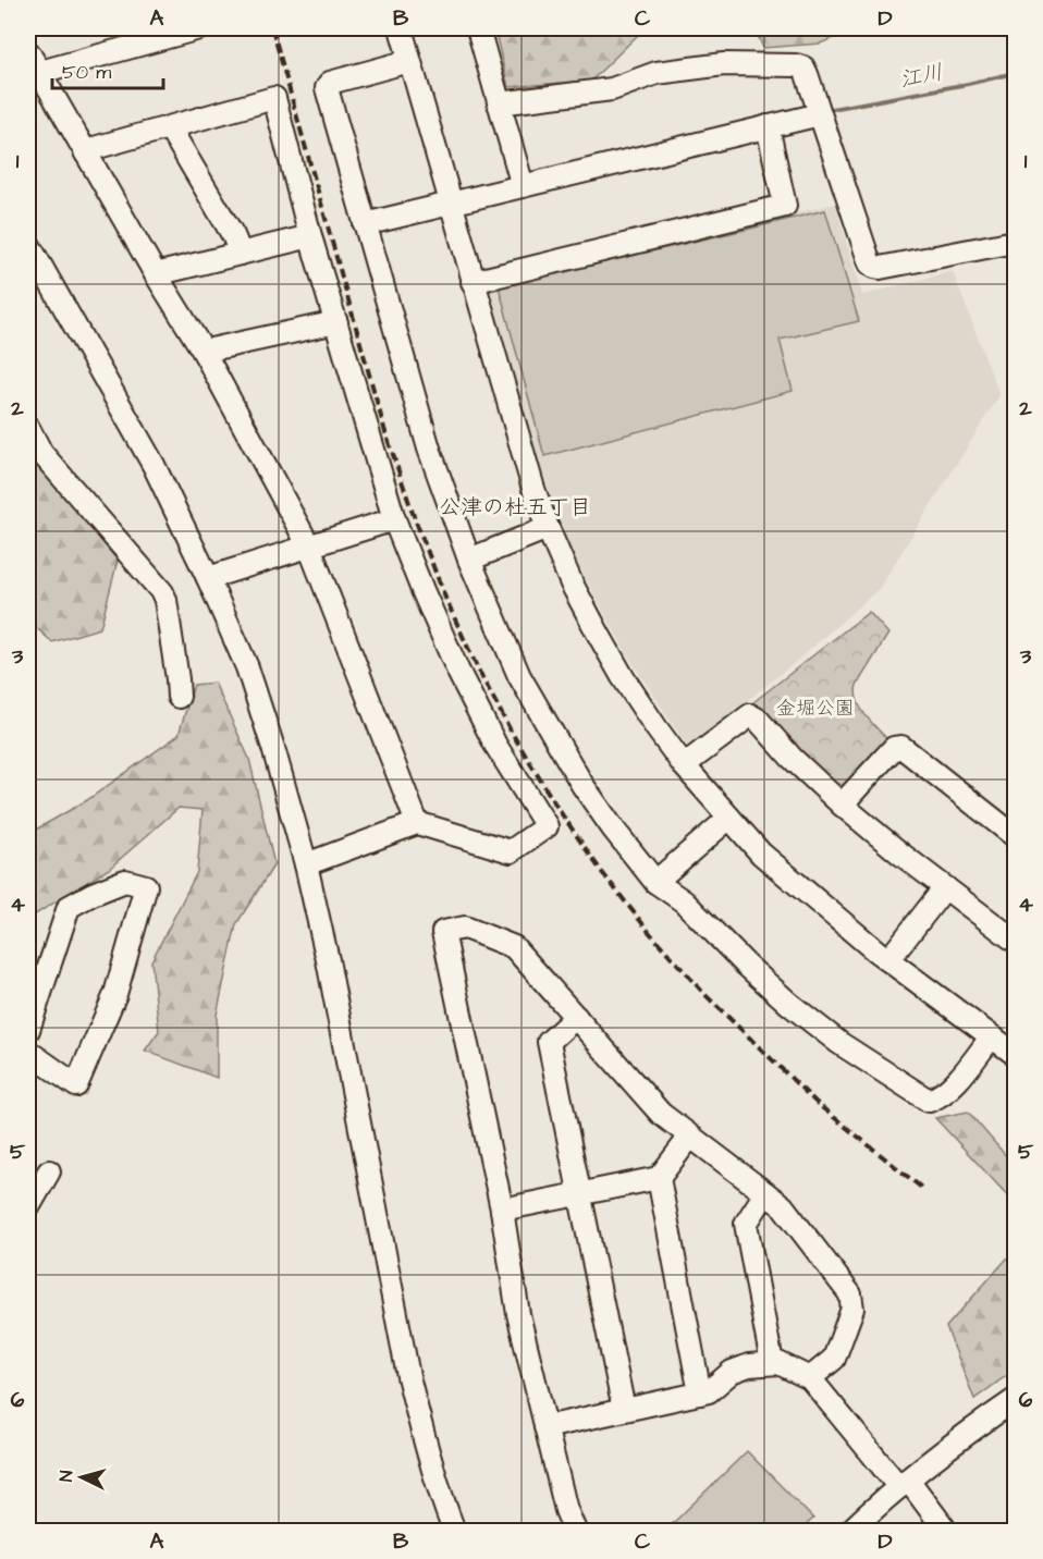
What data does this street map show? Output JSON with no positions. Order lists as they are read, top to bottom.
{
  "districts": ["公津の杜五丁目"],
  "water": ["江川"],
  "parks": ["金堀公園"],
  "scale_bar": "50 m",
  "north": "left",
  "grid": {
    "columns": [
      "A",
      "B",
      "C",
      "D"
    ],
    "rows": [
      "1",
      "2",
      "3",
      "4",
      "5",
      "6"
    ]
  }
}
